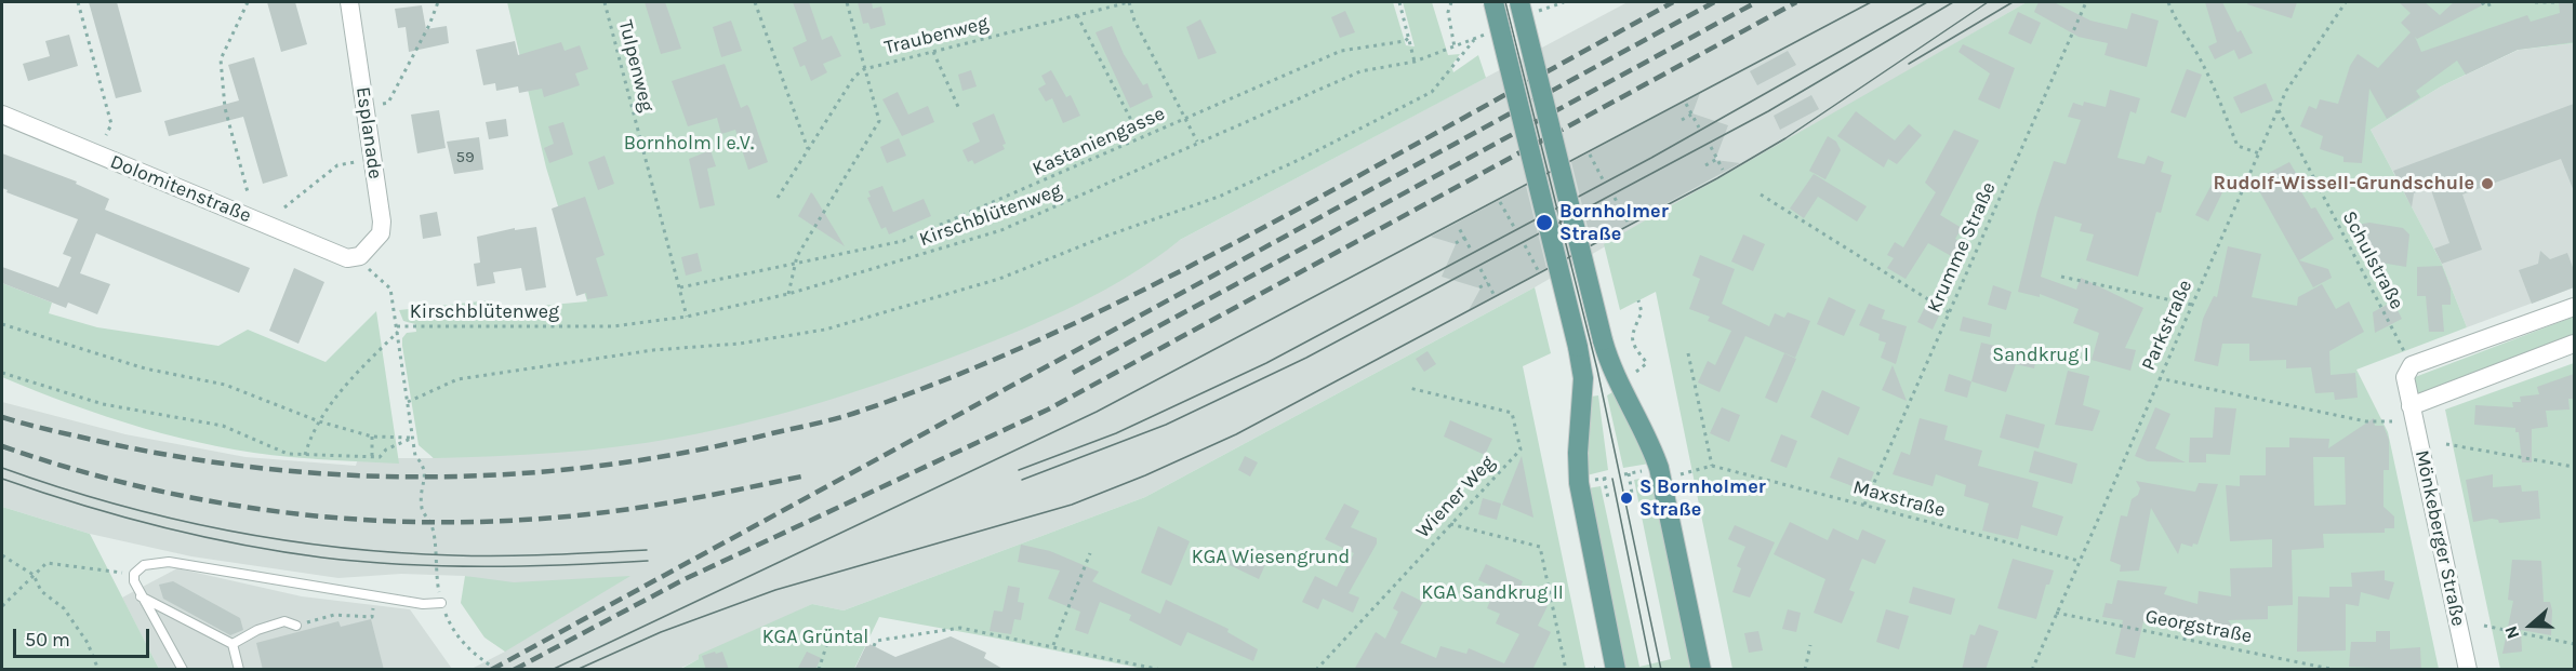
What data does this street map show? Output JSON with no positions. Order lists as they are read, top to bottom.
{
  "streets": {
    "street": ["Esplanade", "Dolomitenstraße", "Mönkeberger Straße"],
    "path": [
      "Traubenweg",
      "Tulpenweg",
      "Kastaniengasse",
      "Kirschblütenweg",
      "Krumme Straße",
      "Schulstraße",
      "Parkstraße",
      "Wiener Weg",
      "Maxstraße",
      "Georgstraße"
    ]
  },
  "crossings": [
    ["Tulpenweg", "Kastaniengasse"],
    ["Tulpenweg", "Kirschblütenweg"],
    ["Esplanade", "Dolomitenstraße"],
    ["Krumme Straße", "Maxstraße"],
    ["Schulstraße", "Parkstraße"],
    ["Parkstraße", "Maxstraße"],
    ["Parkstraße", "Georgstraße"]
  ],
  "parks": [
    "Bornholm I e.V.",
    "Sandkrug I",
    "KGA Wiesengrund",
    "KGA Sandkrug II",
    "KGA Grüntal"
  ],
  "places": ["Rudolf-Wissell-Grundschule", "Bornholmer Straße", "S Bornholmer Straße"],
  "house_numbers": ["59"],
  "scale_bar": "50 m",
  "north": "left"
}
